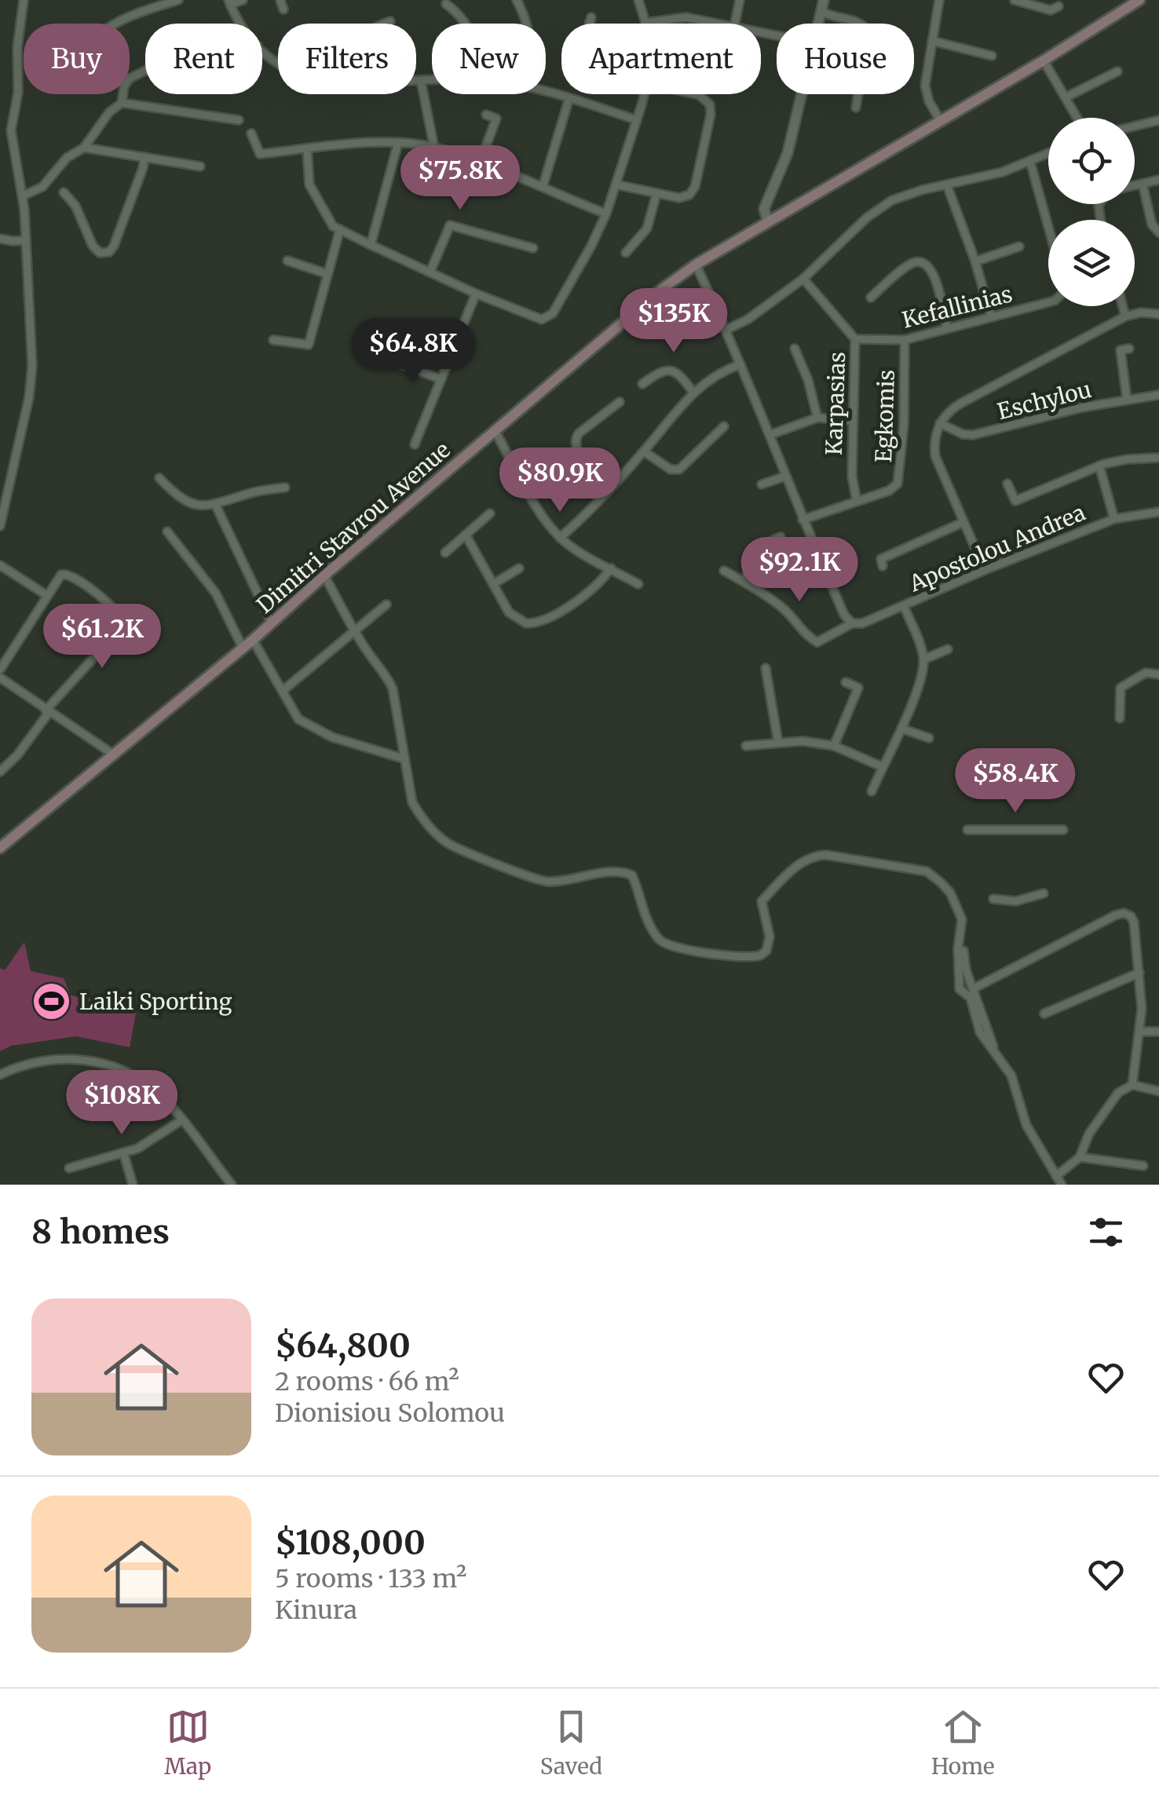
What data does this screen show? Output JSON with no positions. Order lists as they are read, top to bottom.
{
  "streets": {
    "main road": ["Dimitri Stavrou Avenue"],
    "street": [
      "Kefallinias",
      "Eschylou",
      "Karpasias",
      "Egkomis",
      "Apostolou Andrea"
    ]
  },
  "crossings": [
    ["Kefallinias", "Karpasias"],
    ["Kefallinias", "Egkomis"],
    ["Karpasias", "Egkomis"]
  ],
  "places": {
    "sports": ["Laiki Sporting"]
  },
  "page": {
    "chip": [
      "Buy",
      "Rent",
      "Filters",
      "New",
      "Apartment",
      "House"
    ],
    "price": [
      "$75.8K",
      "$135K",
      "$64.8K",
      "$80.9K",
      "$92.1K",
      "$61.2K",
      "$58.4K",
      "$108K"
    ],
    "heading": "8 homes",
    "list": [
      {
        "name": "$64,800",
        "note": "2 rooms · 66 m² · Dionisiou Solomou"
      },
      {
        "name": "$108,000",
        "note": "5 rooms · 133 m² · Kinura"
      }
    ],
    "tabs": ["Map", "Saved", "Home"]
  }
}
